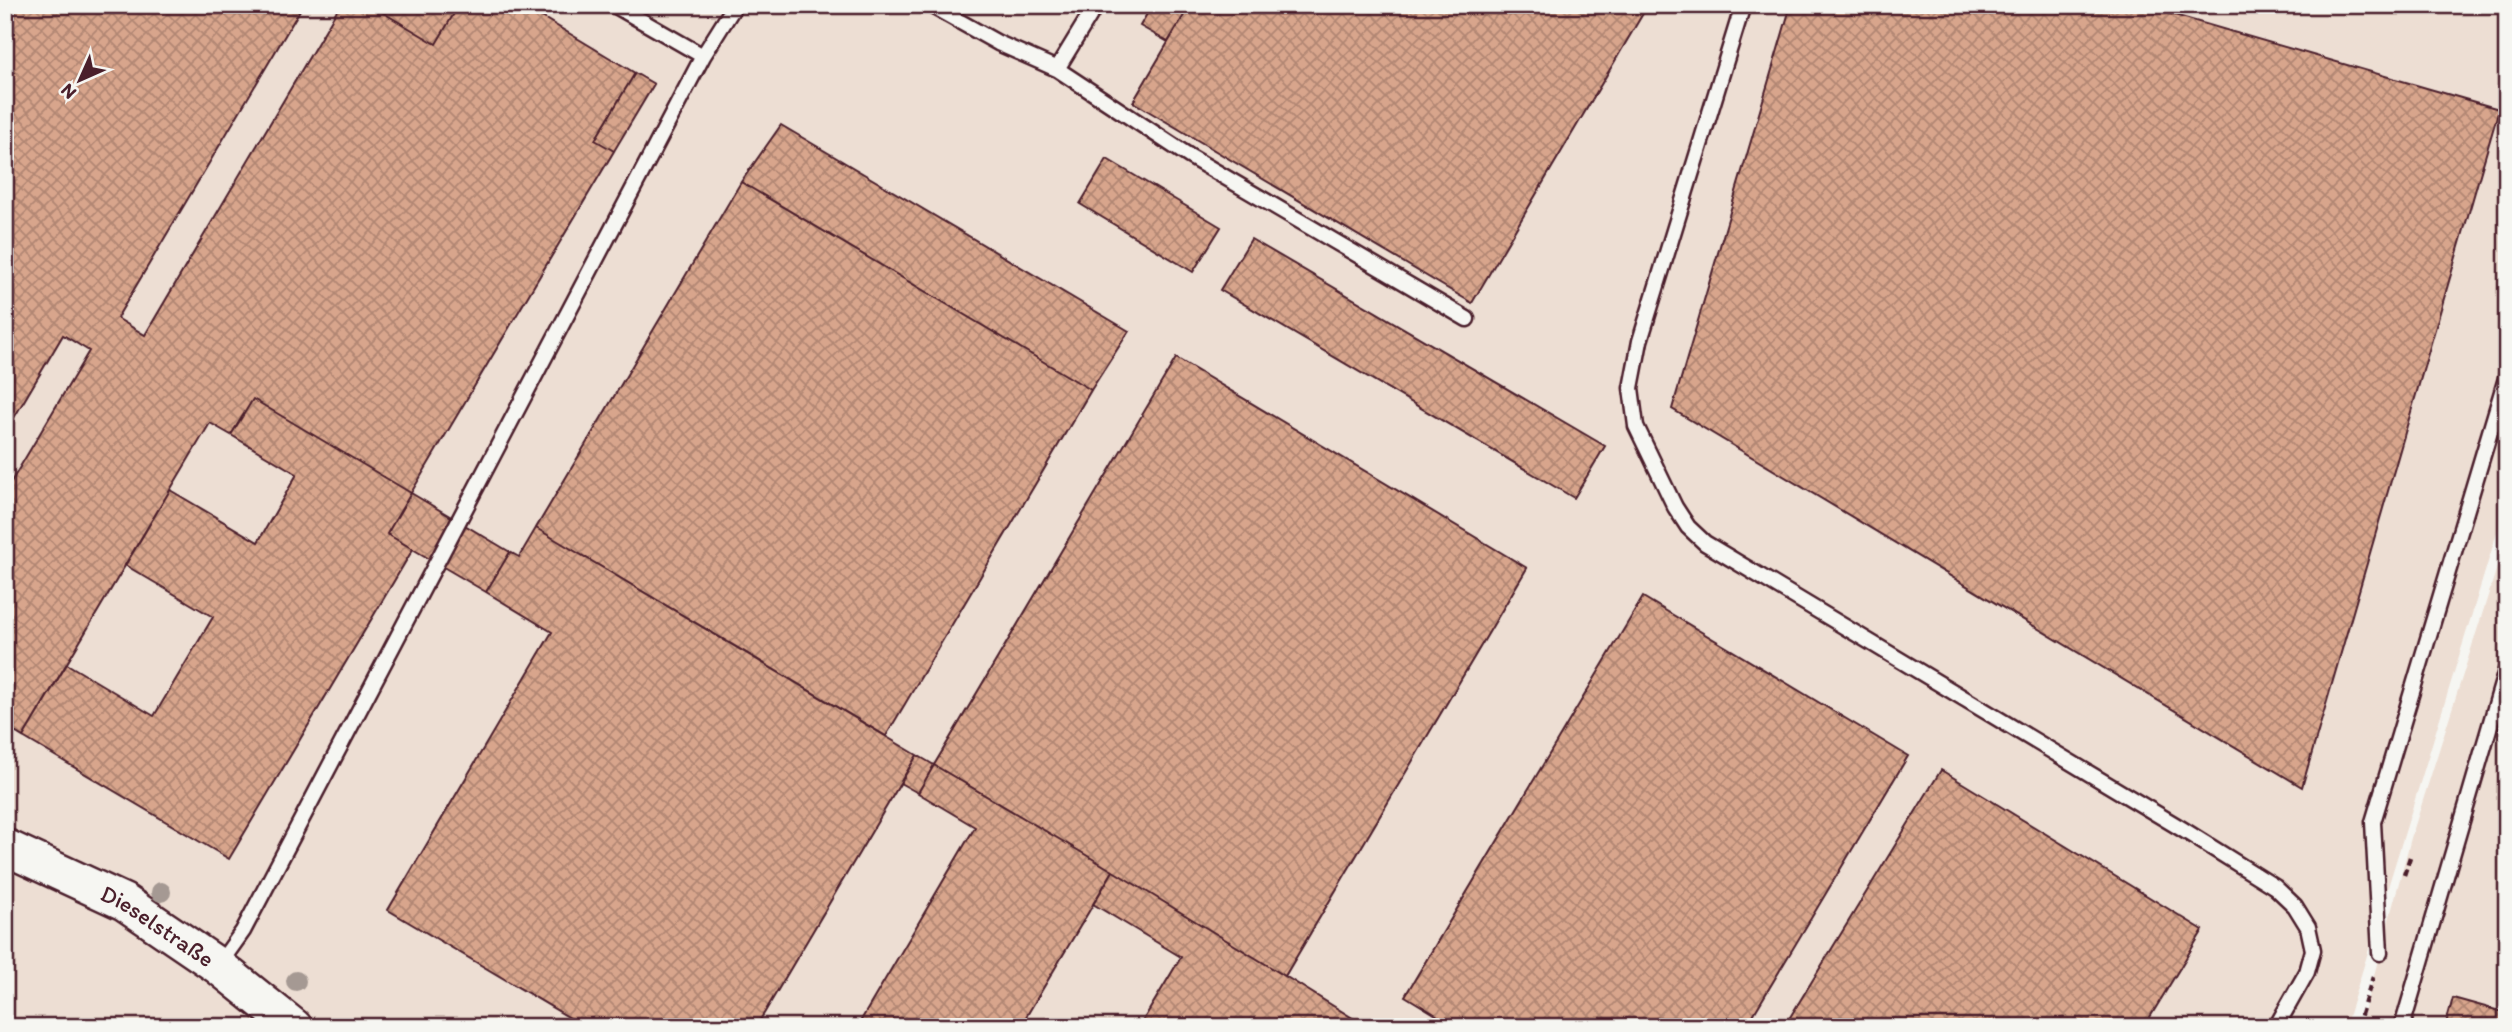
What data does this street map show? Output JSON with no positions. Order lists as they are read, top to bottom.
{
  "streets": {
    "street": ["Dieselstraße"]
  },
  "north": "bottom left"
}
